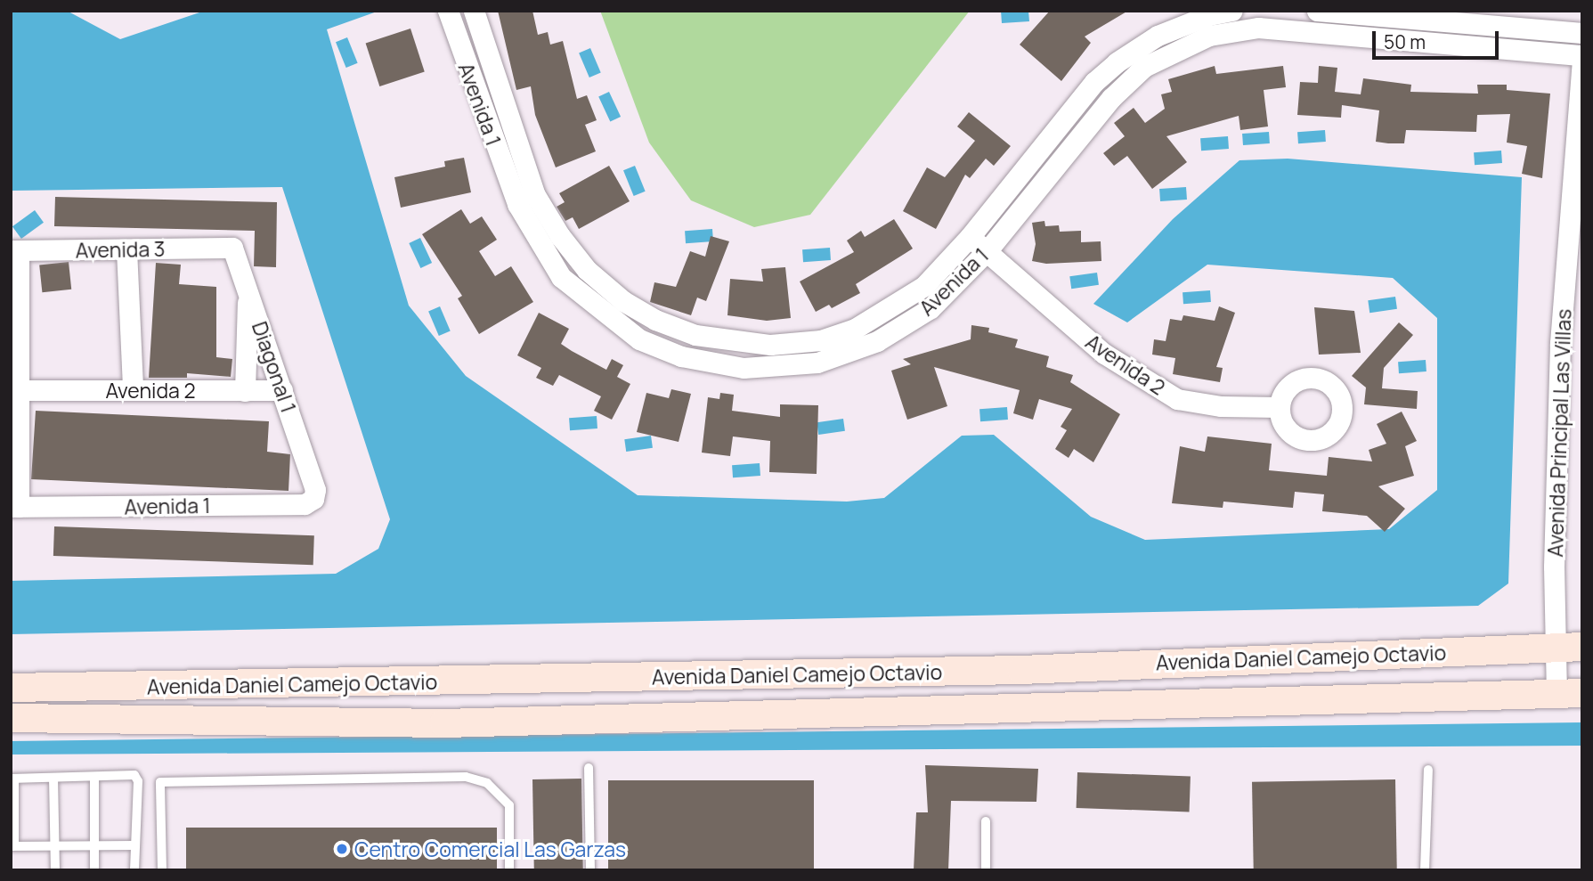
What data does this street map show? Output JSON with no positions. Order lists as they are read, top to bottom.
{
  "streets": {
    "main road": ["Avenida Daniel Camejo Octavio"],
    "street": [
      "Avenida 1",
      "Avenida 3",
      "Avenida 2",
      "Diagonal 1",
      "Avenida Principal Las Villas"
    ]
  },
  "crossings": [
    ["Avenida 1", "Avenida 2"],
    ["Avenida 1", "Diagonal 1"],
    ["Avenida 3", "Diagonal 1"],
    ["Avenida 2", "Diagonal 1"],
    ["Avenida Principal Las Villas", "Avenida Daniel Camejo Octavio"]
  ],
  "places": ["Centro Comercial Las Garzas"],
  "scale_bar": "50 m"
}
